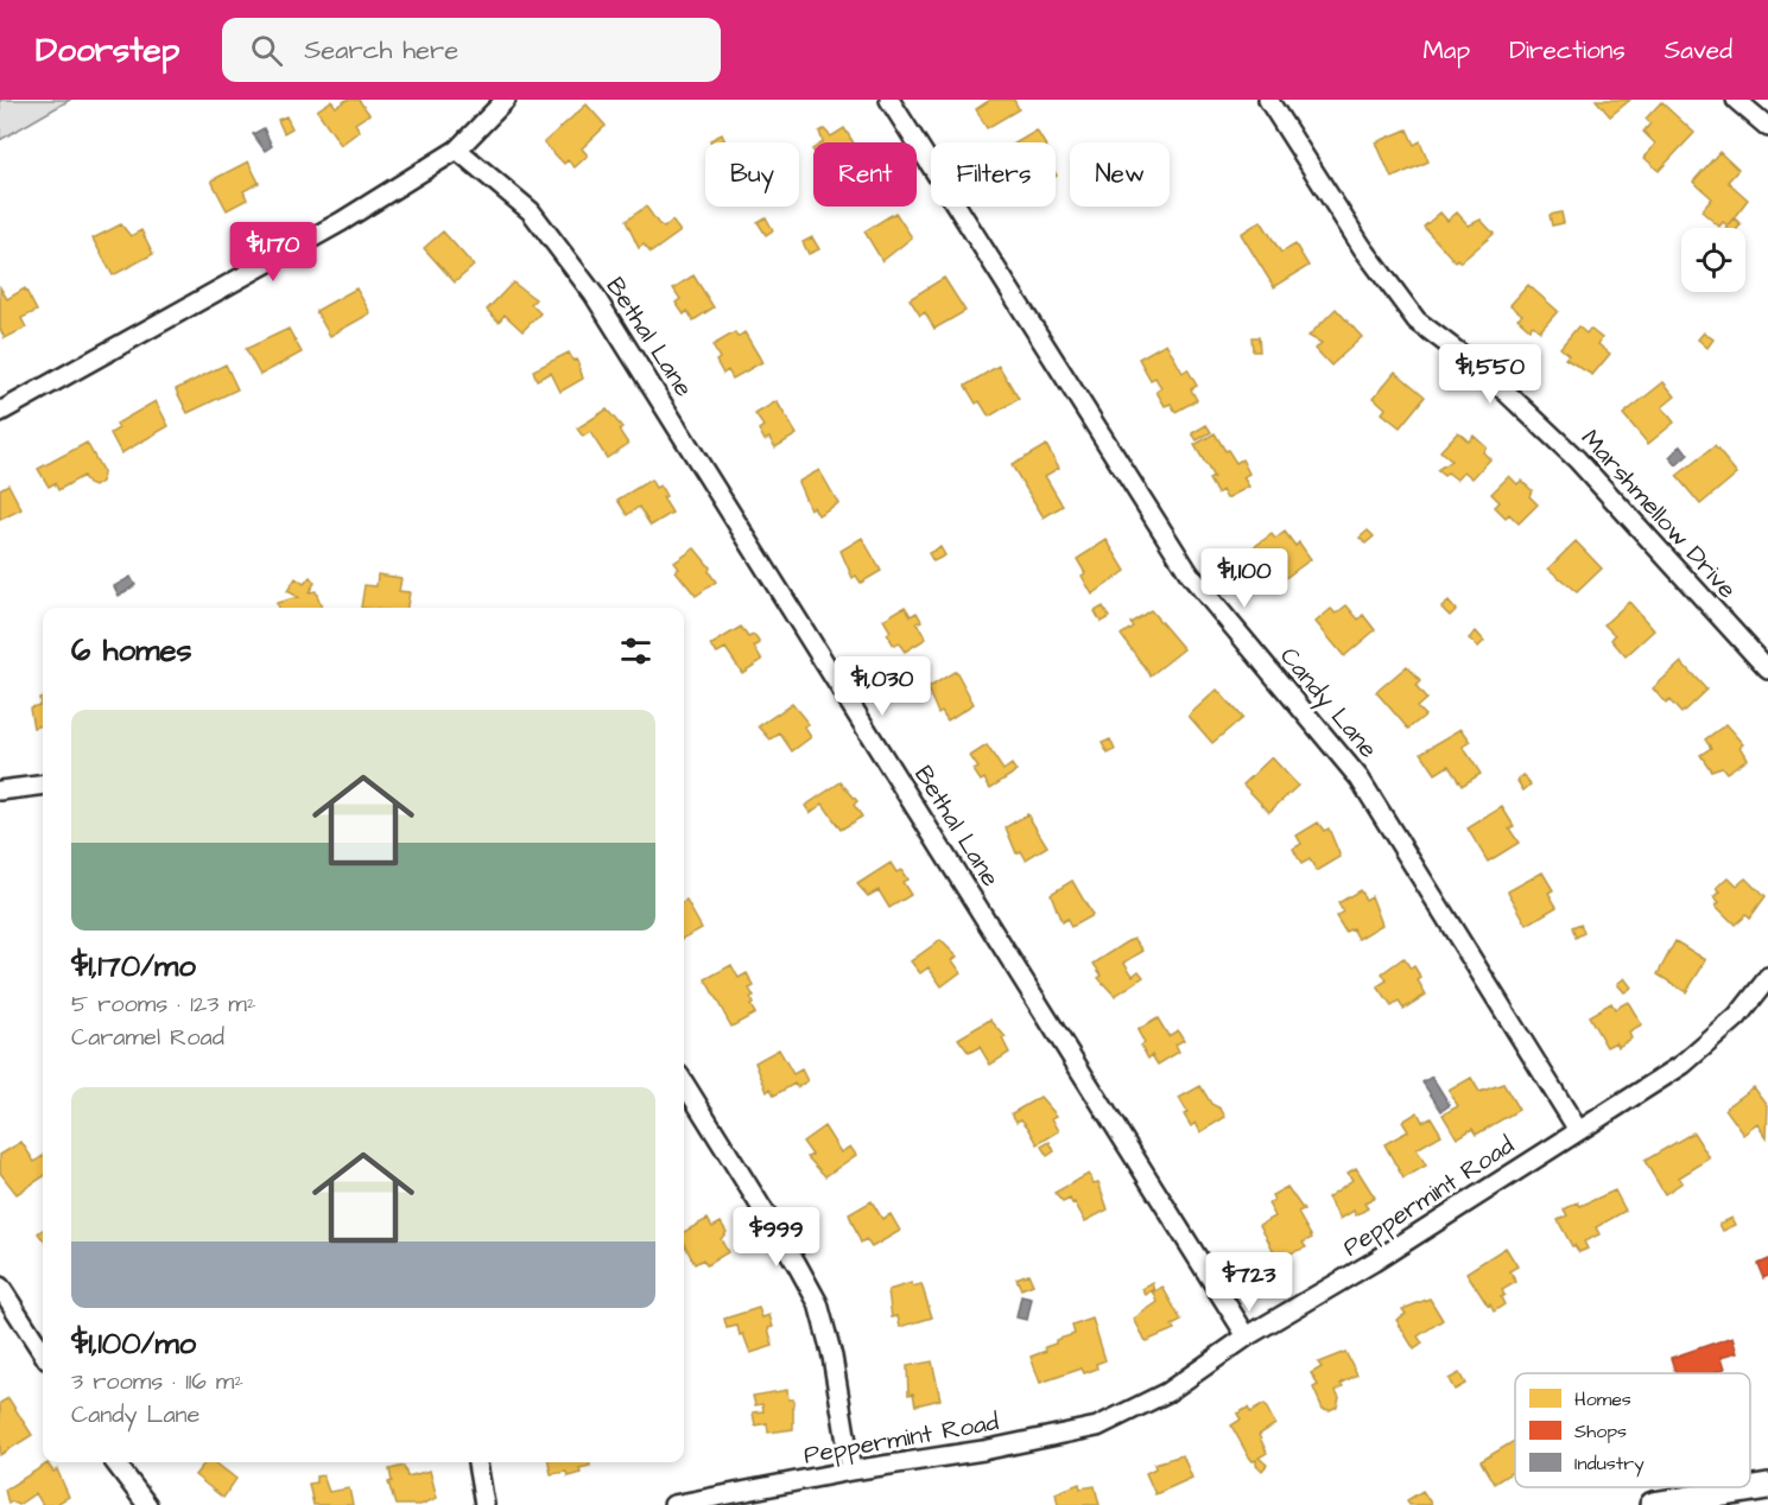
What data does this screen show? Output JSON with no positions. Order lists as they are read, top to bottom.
{
  "streets": {
    "street": [
      "Bethal Lane",
      "Marshmellow Drive",
      "Candy Lane",
      "Peppermint Road"
    ]
  },
  "crossings": [
    ["Bethal Lane", "Peppermint Road"],
    ["Candy Lane", "Peppermint Road"]
  ],
  "legend": ["Homes", "Shops", "Industry"],
  "page": {
    "header": "Doorstep",
    "search": "Search here",
    "nav": ["Map", "Directions", "Saved"],
    "chip": [
      "Buy",
      "Rent",
      "Filters",
      "New"
    ],
    "price": [
      "$1,170",
      "$1,550",
      "$1,100",
      "$1,030",
      "$999",
      "$723"
    ],
    "heading": "6 homes",
    "list": [
      {
        "name": "$1,170/mo",
        "note": "5 rooms · 123 m² · Caramel Road"
      },
      {
        "name": "$1,100/mo",
        "note": "3 rooms · 116 m² · Candy Lane"
      }
    ]
  }
}
